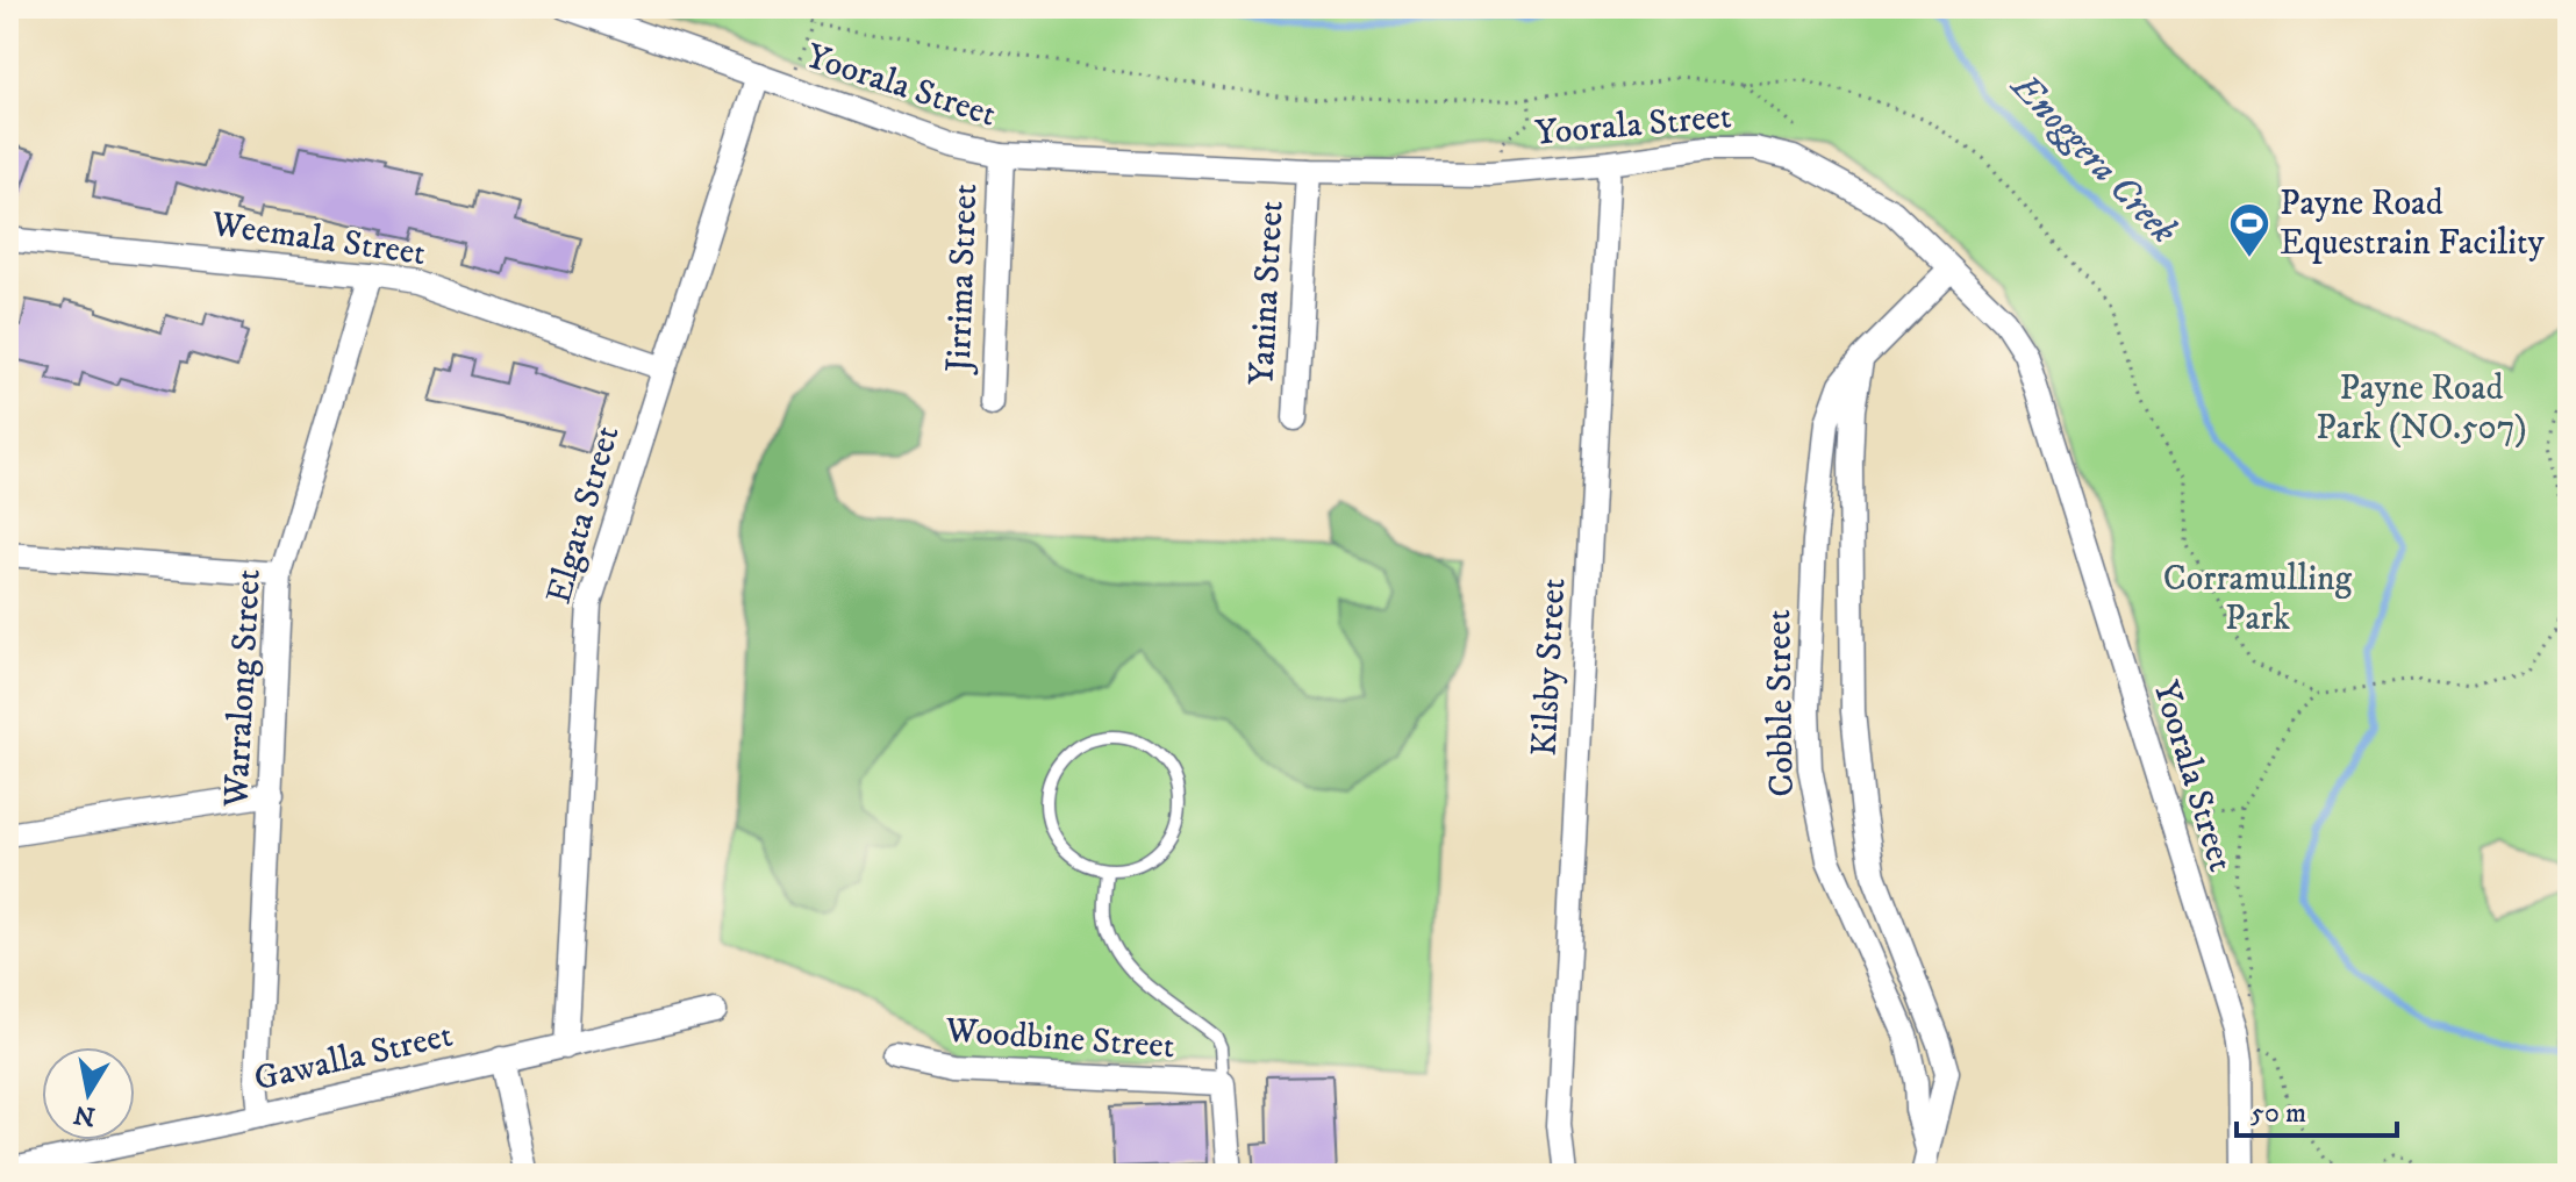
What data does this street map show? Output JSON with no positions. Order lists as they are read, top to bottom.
{
  "streets": {
    "street": [
      "Yoorala Street",
      "Weemala Street",
      "Jirrima Street",
      "Yanina Street",
      "Elgata Street",
      "Kilsby Street",
      "Warralong Street",
      "Cobble Street",
      "Woodbine Street",
      "Gawalla Street"
    ]
  },
  "crossings": [
    ["Yoorala Street", "Jirrima Street"],
    ["Yoorala Street", "Yanina Street"],
    ["Yoorala Street", "Elgata Street"],
    ["Yoorala Street", "Kilsby Street"],
    ["Yoorala Street", "Cobble Street"],
    ["Weemala Street", "Elgata Street"],
    ["Weemala Street", "Warralong Street"],
    ["Elgata Street", "Gawalla Street"],
    ["Warralong Street", "Gawalla Street"]
  ],
  "water": ["Enoggera Creek"],
  "parks": ["Payne Road Park (NO.507)", "Corramulling Park"],
  "places": {
    "sports": ["Payne Road Equestrain Facility"]
  },
  "scale_bar": "50 m",
  "north": "bottom"
}
